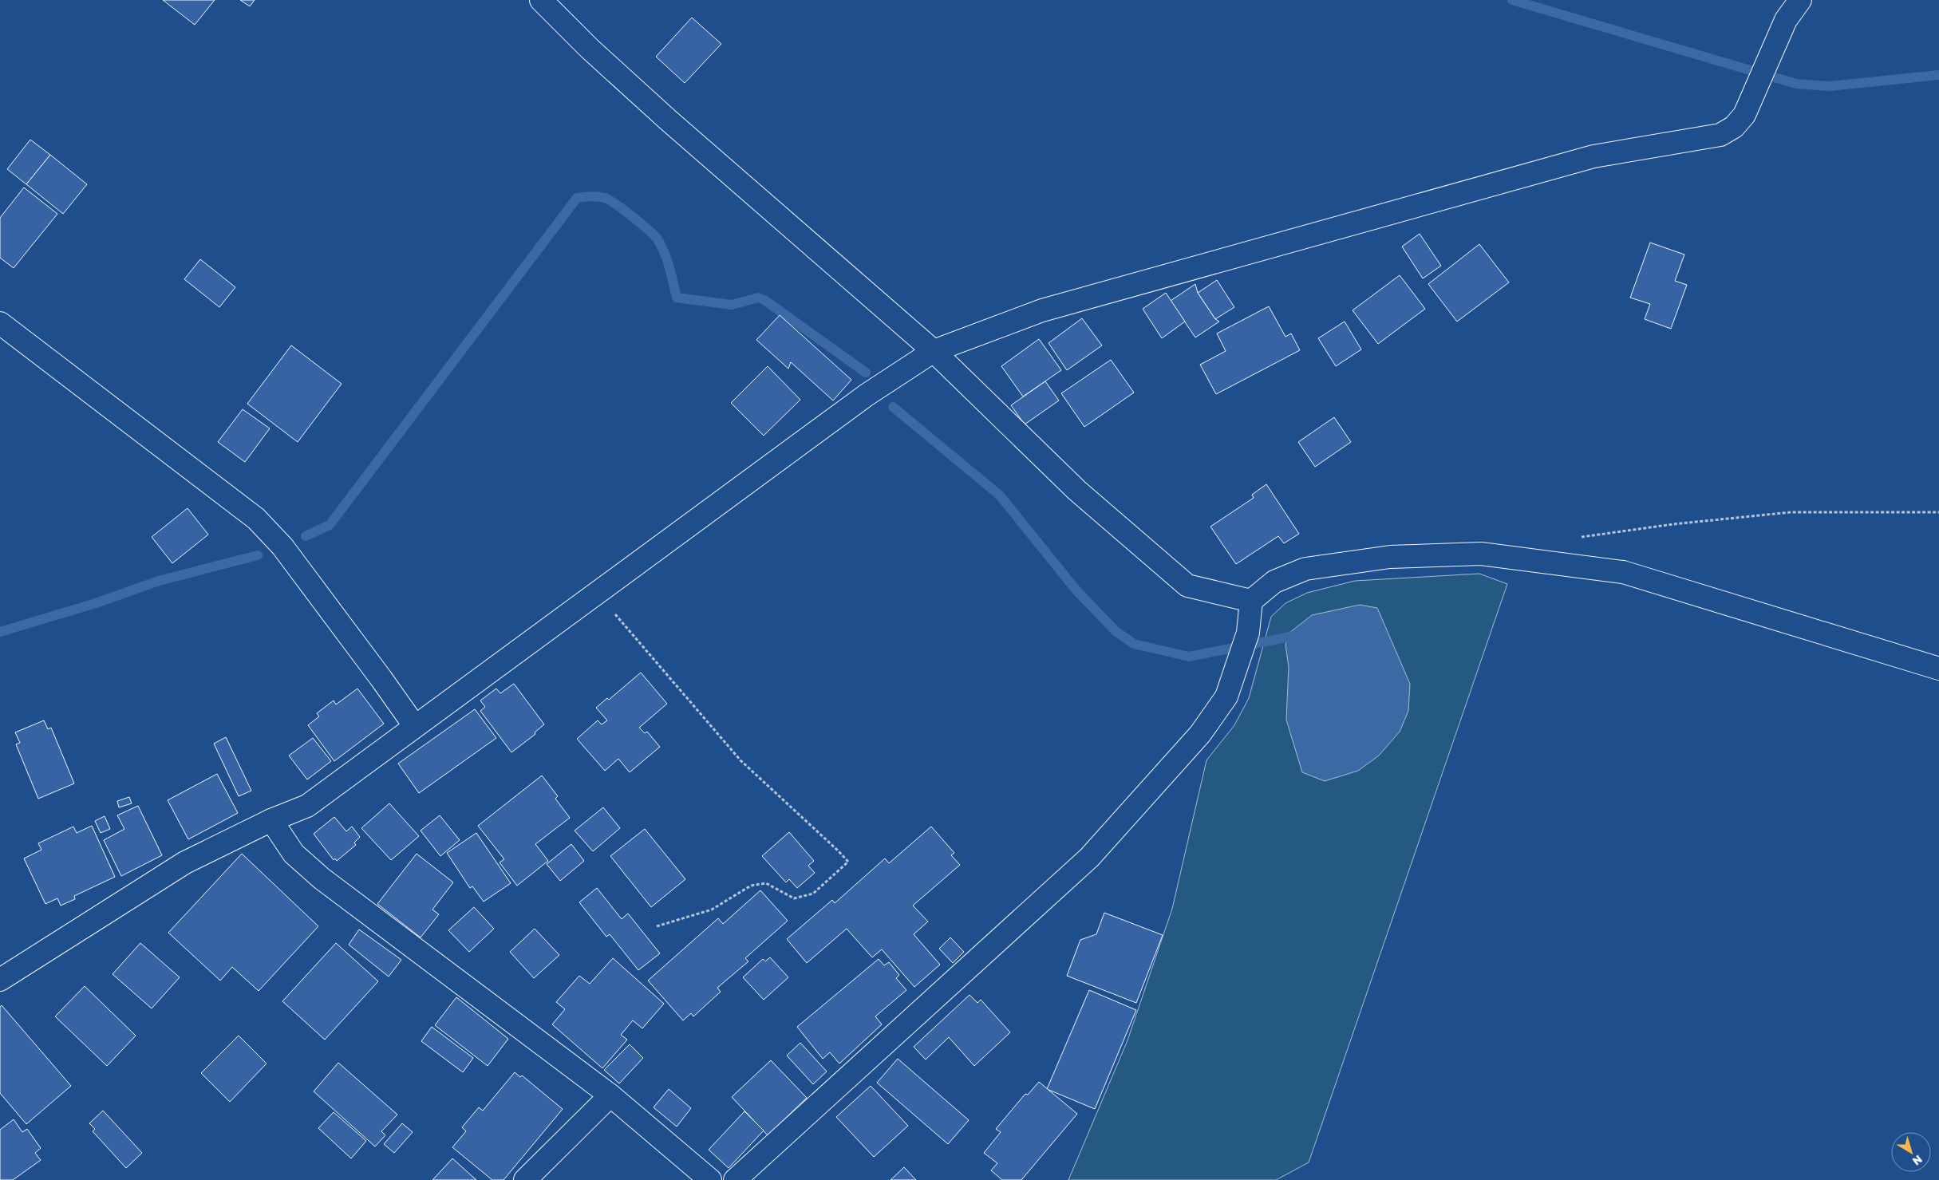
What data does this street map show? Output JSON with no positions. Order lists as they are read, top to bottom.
{
  "north": "bottom right"
}
